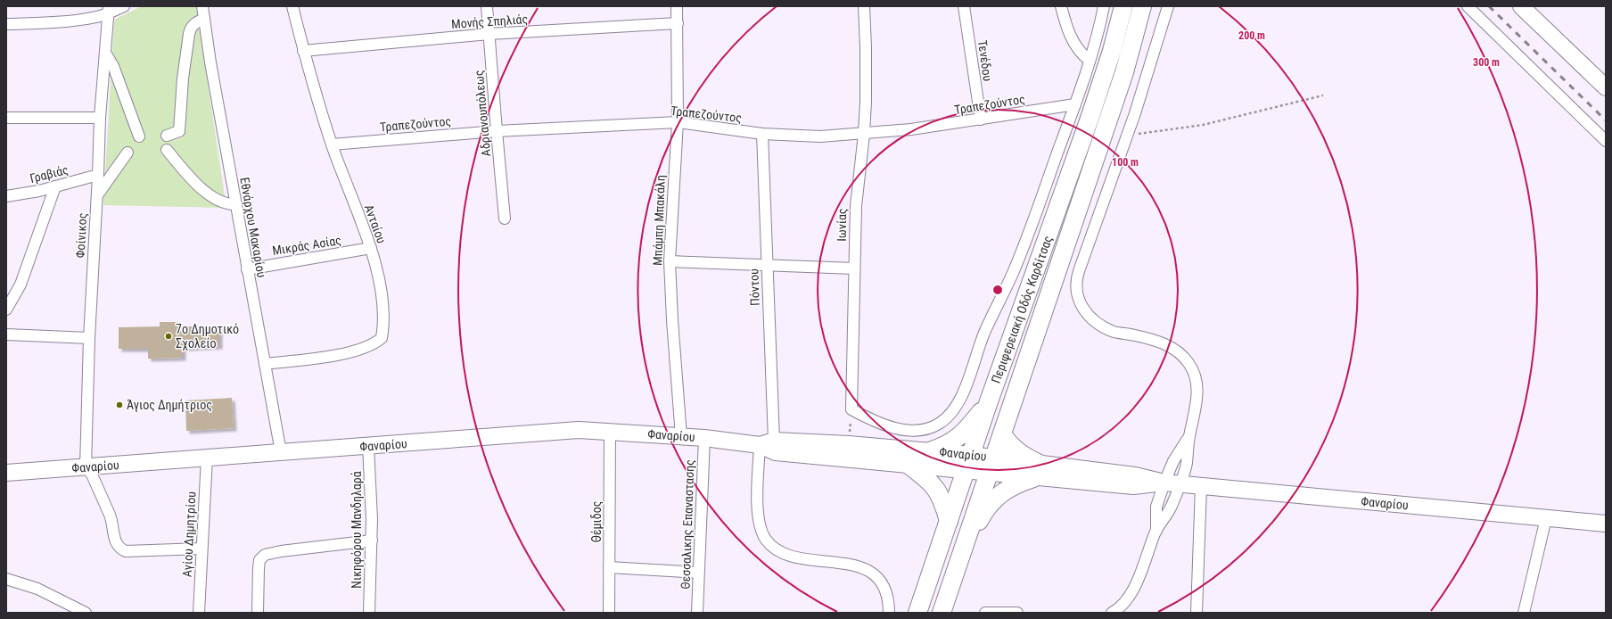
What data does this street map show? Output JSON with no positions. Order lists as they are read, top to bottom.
{
  "streets": {
    "main road": ["Περιφερειακή Οδός Καρδίτσας", "Φαναρίου"],
    "street": [
      "Μονής Σπηλιάς",
      "Τενέδου",
      "Τραπεζούντος",
      "Αδριανουπόλεως",
      "Γραβιάς",
      "Μπάμπη Μπακάλη",
      "Ανταίου",
      "Ιωνίας",
      "Εθνάρχου Μακαρίου",
      "Φοίνικος",
      "Μικράς Ασίας",
      "Πόντου",
      "Θέμιδος",
      "Θεσσαλικης Επαναστασης",
      "Νικηφόρου Μανδηλαρά",
      "Αγίου Δημητρίου"
    ]
  },
  "crossings": [
    ["Μονής Σπηλιάς", "Αδριανουπόλεως"],
    ["Μονής Σπηλιάς", "Μπάμπη Μπακάλη"],
    ["Μονής Σπηλιάς", "Ανταίου"],
    ["Τενέδου", "Τραπεζούντος"],
    ["Τραπεζούντος", "Αδριανουπόλεως"],
    ["Τραπεζούντος", "Μπάμπη Μπακάλη"],
    ["Τραπεζούντος", "Ανταίου"],
    ["Τραπεζούντος", "Ιωνίας"],
    ["Τραπεζούντος", "Πόντου"],
    ["Γραβιάς", "Φοίνικος"],
    ["Μπάμπη Μπακάλη", "Φαναρίου"],
    ["Ανταίου", "Εθνάρχου Μακαρίου"],
    ["Ανταίου", "Μικράς Ασίας"],
    ["Εθνάρχου Μακαρίου", "Μικράς Ασίας"],
    ["Εθνάρχου Μακαρίου", "Φαναρίου"],
    ["Φοίνικος", "Φαναρίου"],
    ["Πόντου", "Φαναρίου"],
    ["Περιφερειακή Οδός Καρδίτσας", "Φαναρίου"],
    ["Φαναρίου", "Θέμιδος"],
    ["Φαναρίου", "Θεσσαλικης Επαναστασης"],
    ["Φαναρίου", "Νικηφόρου Μανδηλαρά"],
    ["Φαναρίου", "Αγίου Δημητρίου"]
  ],
  "places": ["7ο Δημοτικό Σχολείο", "Άγιος Δημήτριος"],
  "rings": ["200 m", "300 m", "100 m"]
}
